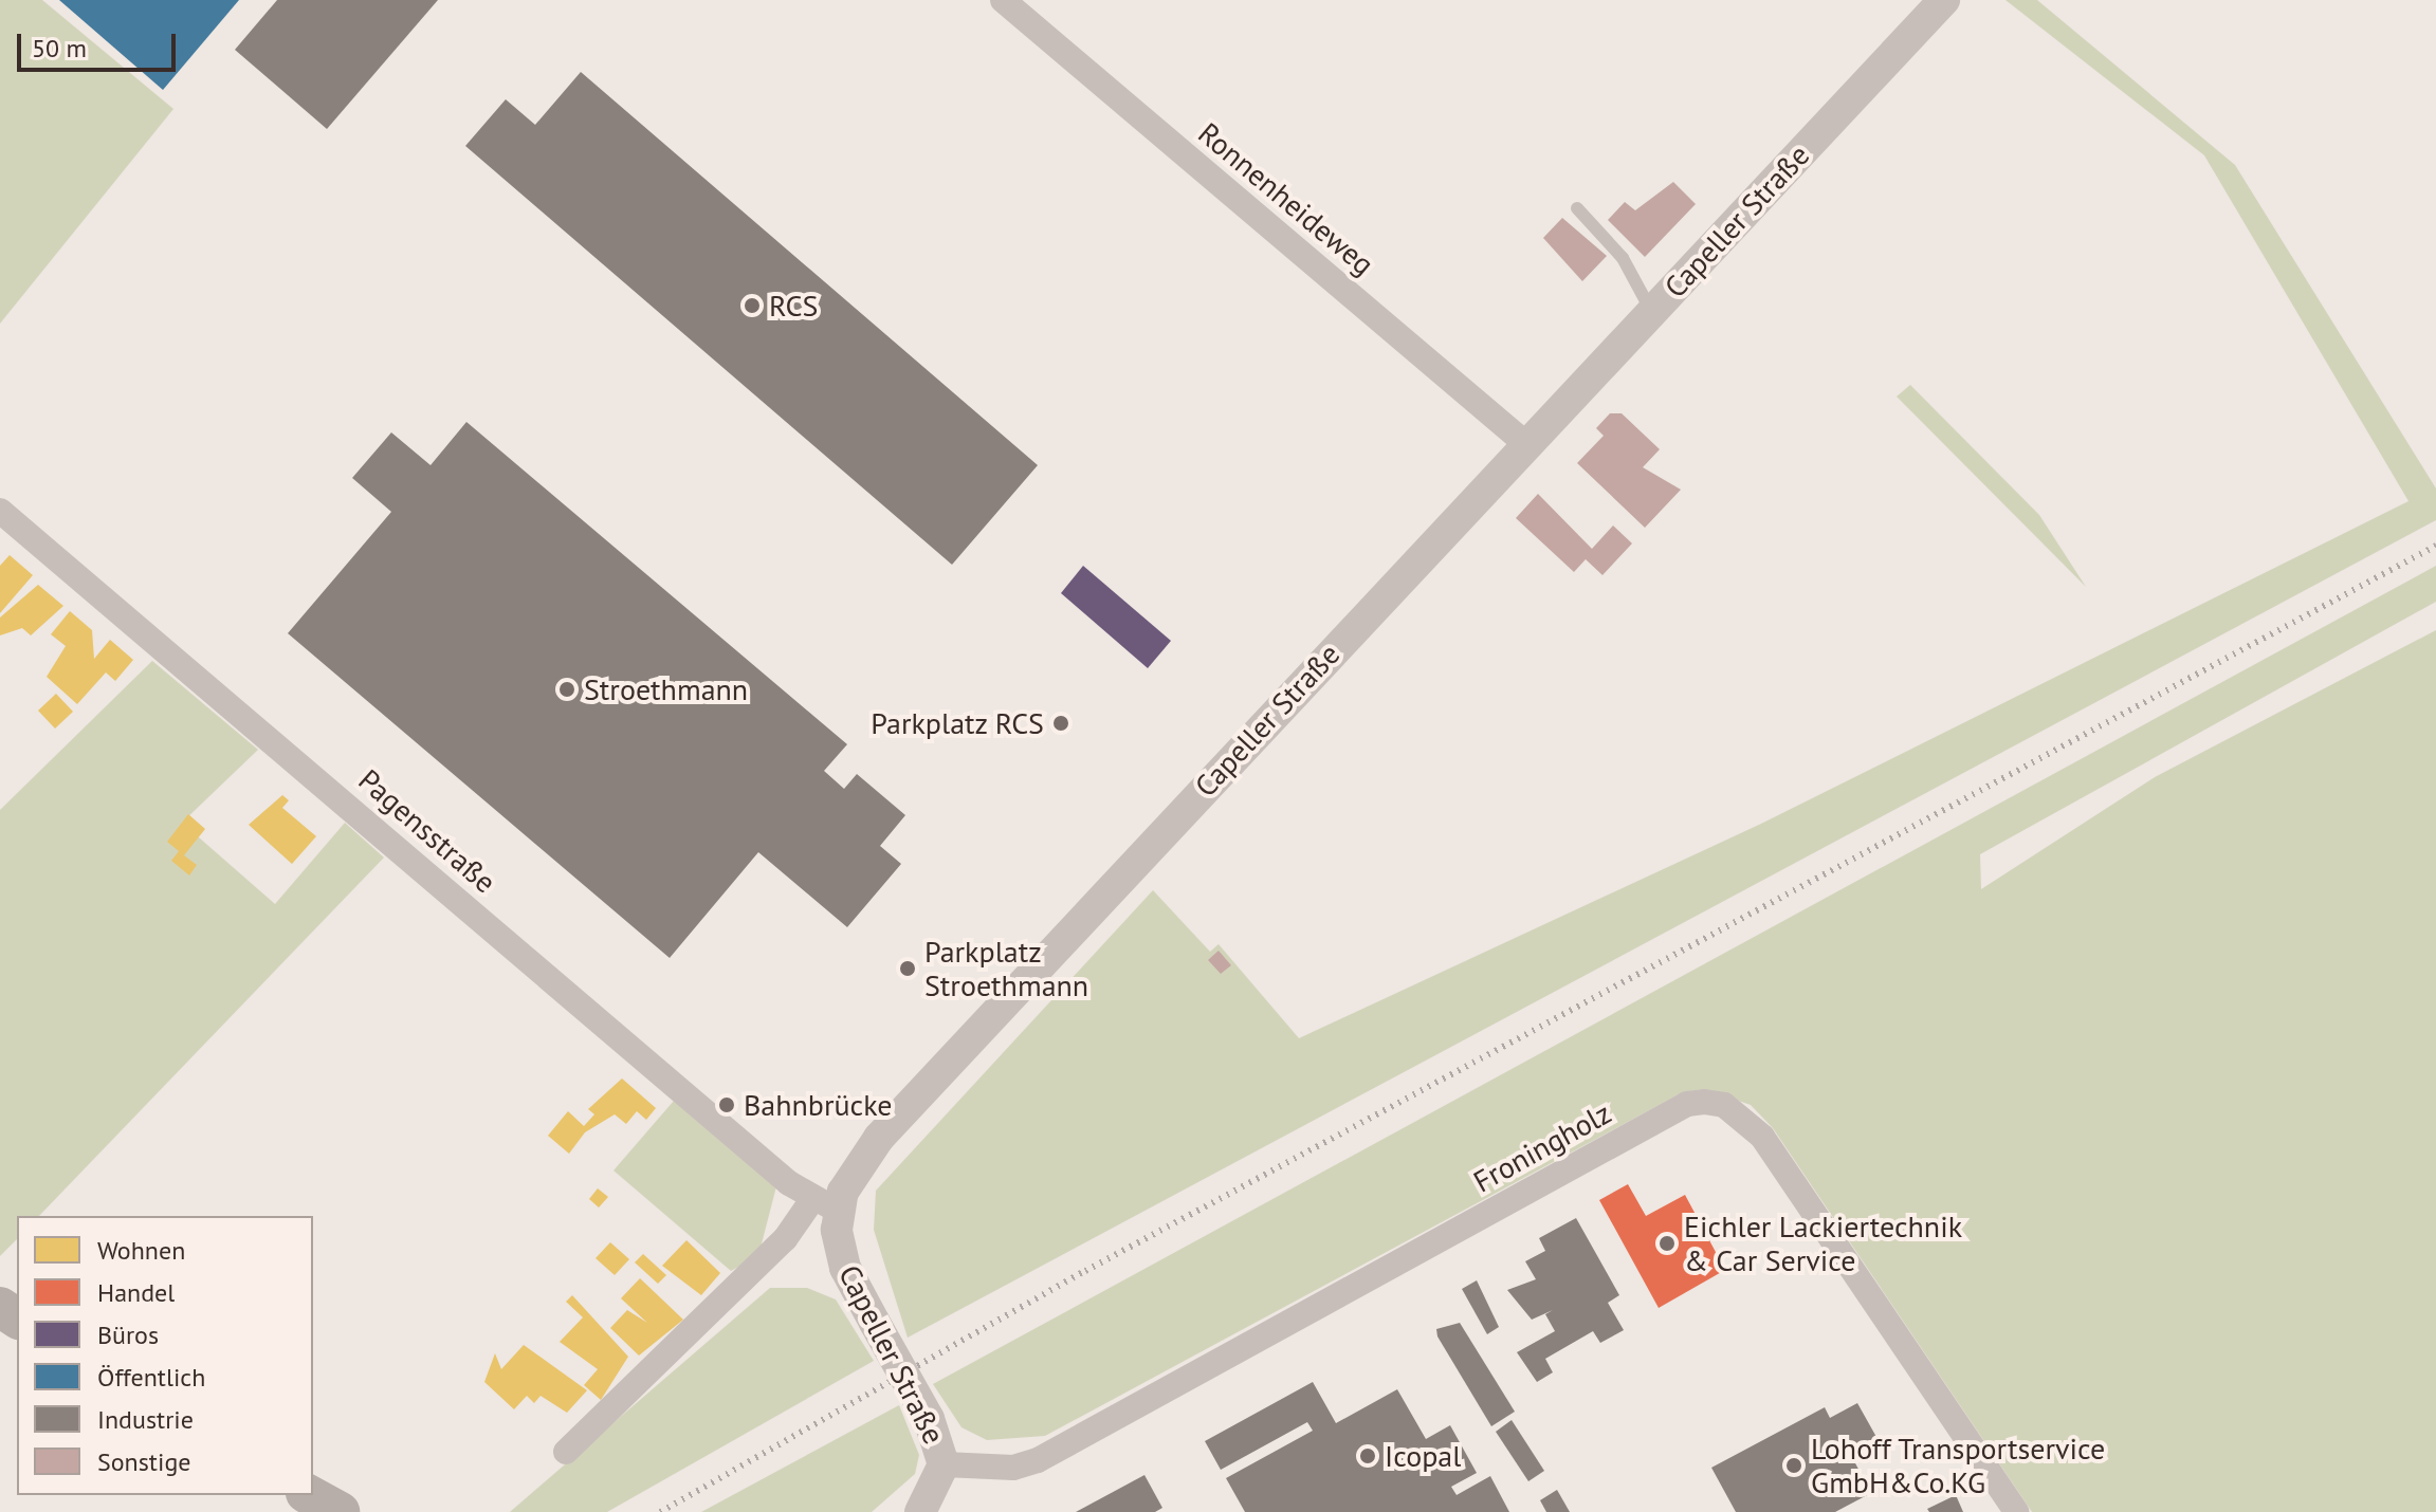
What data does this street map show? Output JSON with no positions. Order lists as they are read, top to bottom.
{
  "streets": {
    "street": [
      "Ronnenheideweg",
      "Capeller Straße",
      "Pagensstraße",
      "Froningholz"
    ]
  },
  "crossings": [
    ["Ronnenheideweg", "Capeller Straße"],
    ["Capeller Straße", "Pagensstraße"],
    ["Capeller Straße", "Froningholz"]
  ],
  "places": [
    "RCS",
    "Stroethmann",
    "Parkplatz RCS",
    "Parkplatz Stroethmann",
    "Bahnbrücke",
    "Eichler Lackiertechnik & Car Service",
    "Icopal",
    "Lohoff Transportservice GmbH&Co.KG"
  ],
  "legend": [
    "Wohnen",
    "Handel",
    "Büros",
    "Öffentlich",
    "Industrie",
    "Sonstige"
  ],
  "scale_bar": "50 m"
}
